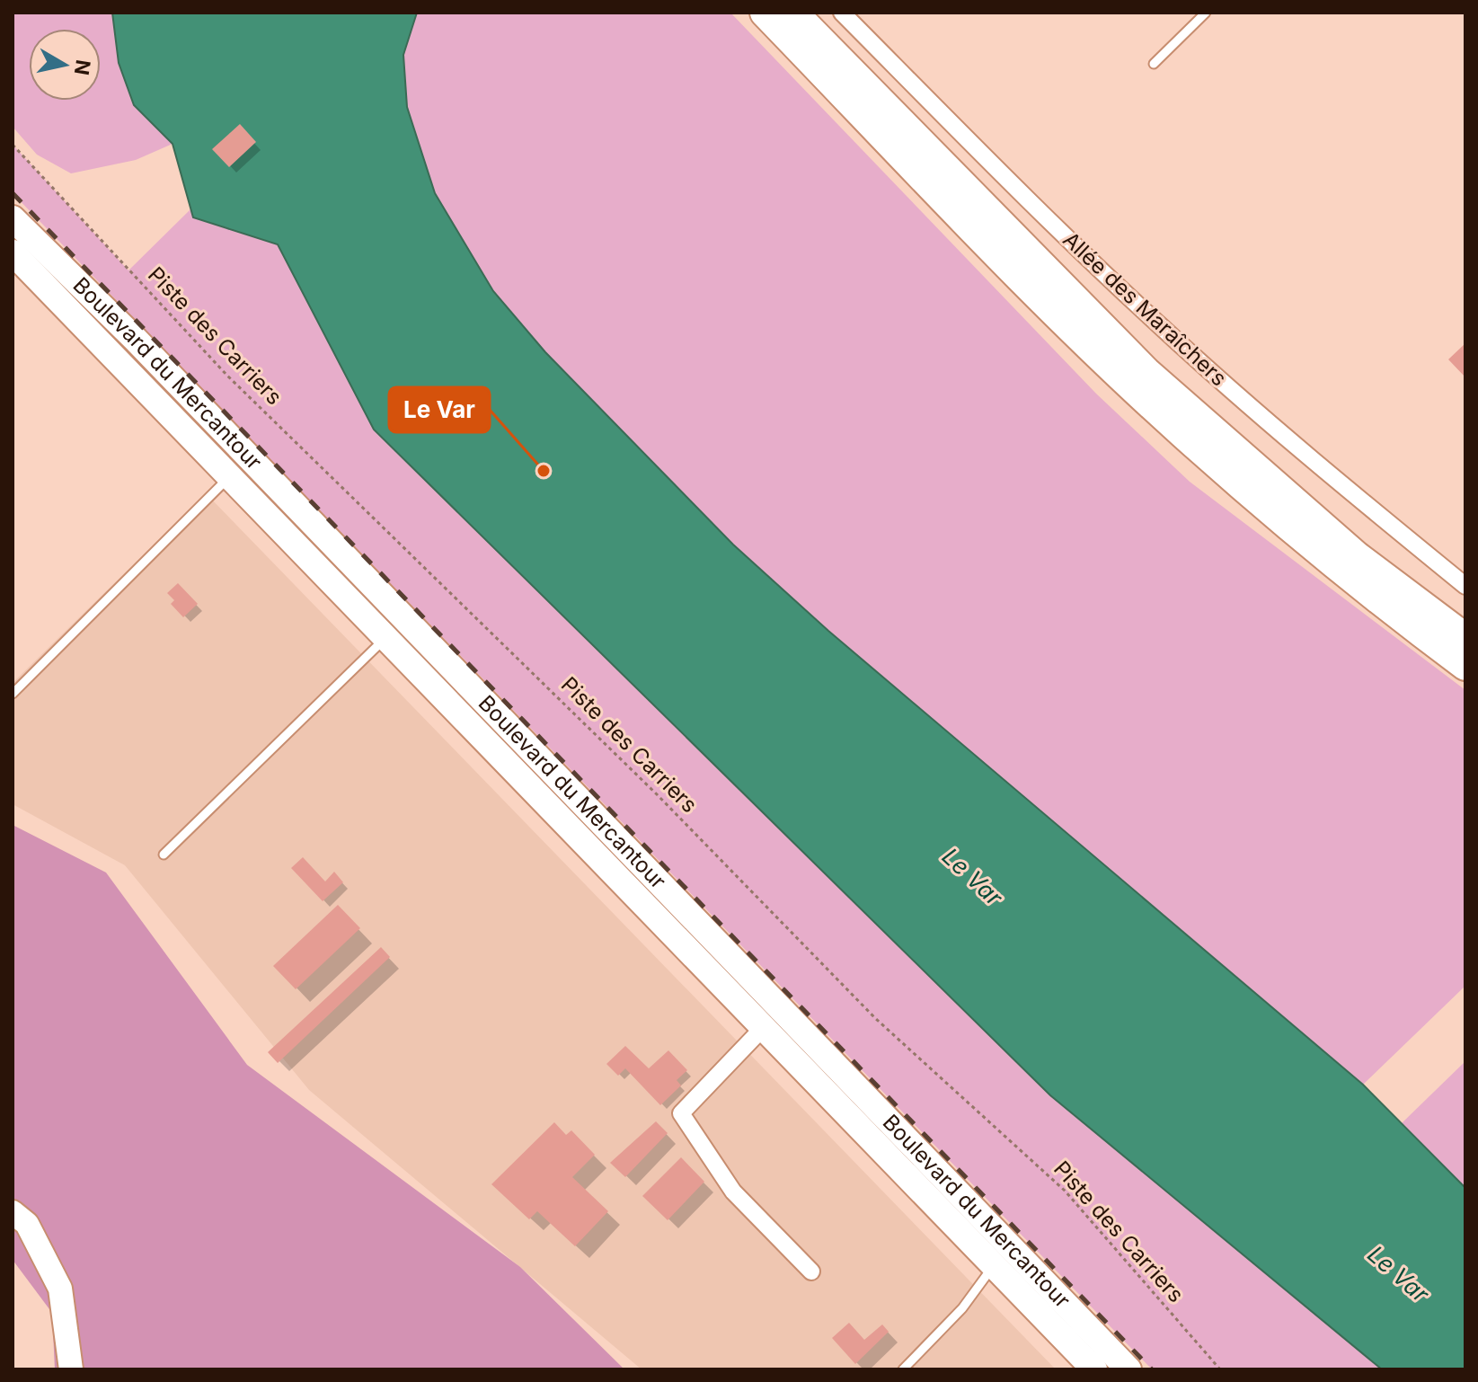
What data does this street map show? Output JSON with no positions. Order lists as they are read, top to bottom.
{
  "streets": {
    "main road": ["Boulevard du Mercantour"],
    "street": ["Allée des Maraîchers"],
    "path": ["Piste des Carriers"]
  },
  "water": ["Le Var"],
  "places": ["Le Var"],
  "north": "right"
}
